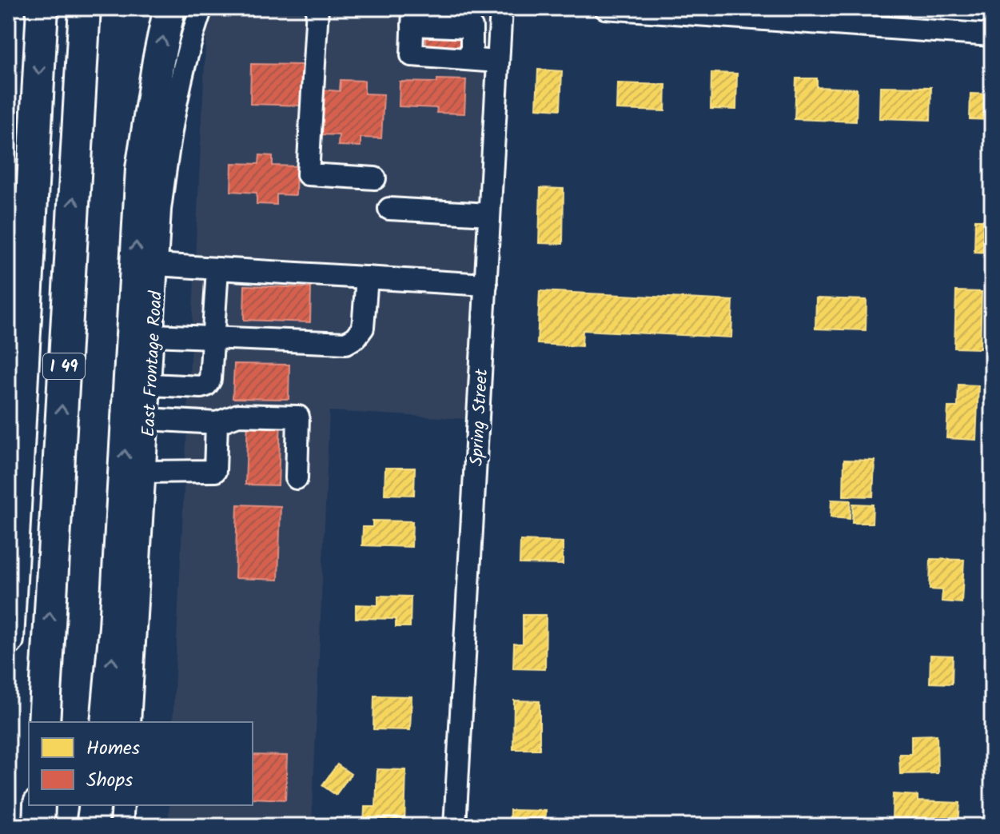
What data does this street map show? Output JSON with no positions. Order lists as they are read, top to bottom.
{
  "streets": {
    "highway": ["I 49"],
    "street": ["East Frontage Road", "Spring Street"]
  },
  "legend": ["Homes", "Shops"]
}
